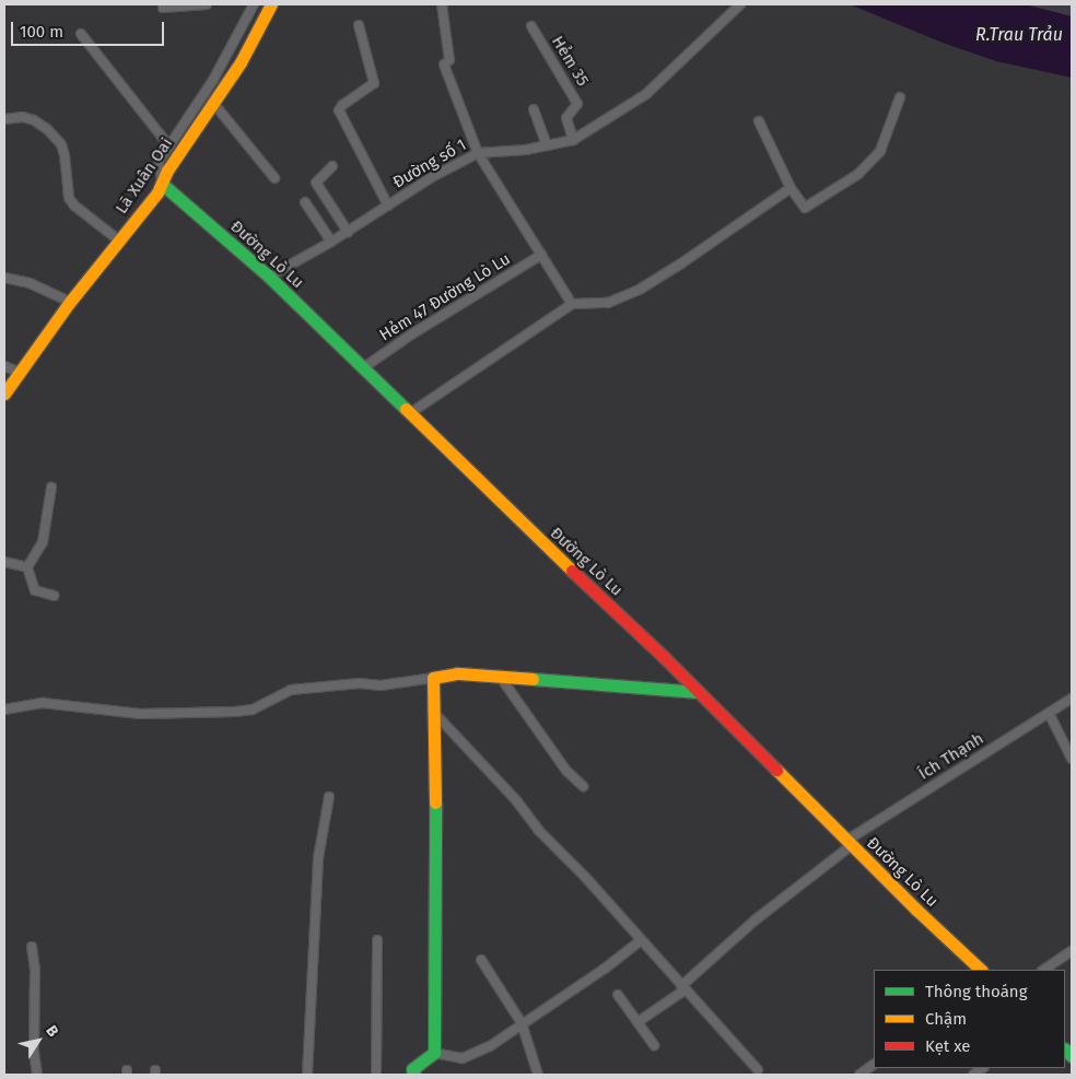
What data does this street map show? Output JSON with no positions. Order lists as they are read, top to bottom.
{
  "streets": {
    "street": [
      "Hẻm 35",
      "Đường số 1",
      "Lã Xuân Oai",
      "Đường Lò Lu",
      "Hẻm 47 Đường Lò Lu",
      "Ích Thạnh"
    ]
  },
  "crossings": [
    ["Hẻm 35", "Đường số 1"],
    ["Đường số 1", "Đường Lò Lu"],
    ["Lã Xuân Oai", "Đường Lò Lu"],
    ["Đường Lò Lu", "Hẻm 47 Đường Lò Lu"],
    ["Đường Lò Lu", "Ích Thạnh"]
  ],
  "water": ["R.Trau Trảu"],
  "legend": ["Thông thoáng", "Chậm", "Kẹt xe"],
  "scale_bar": "100 m",
  "north": "top right"
}
